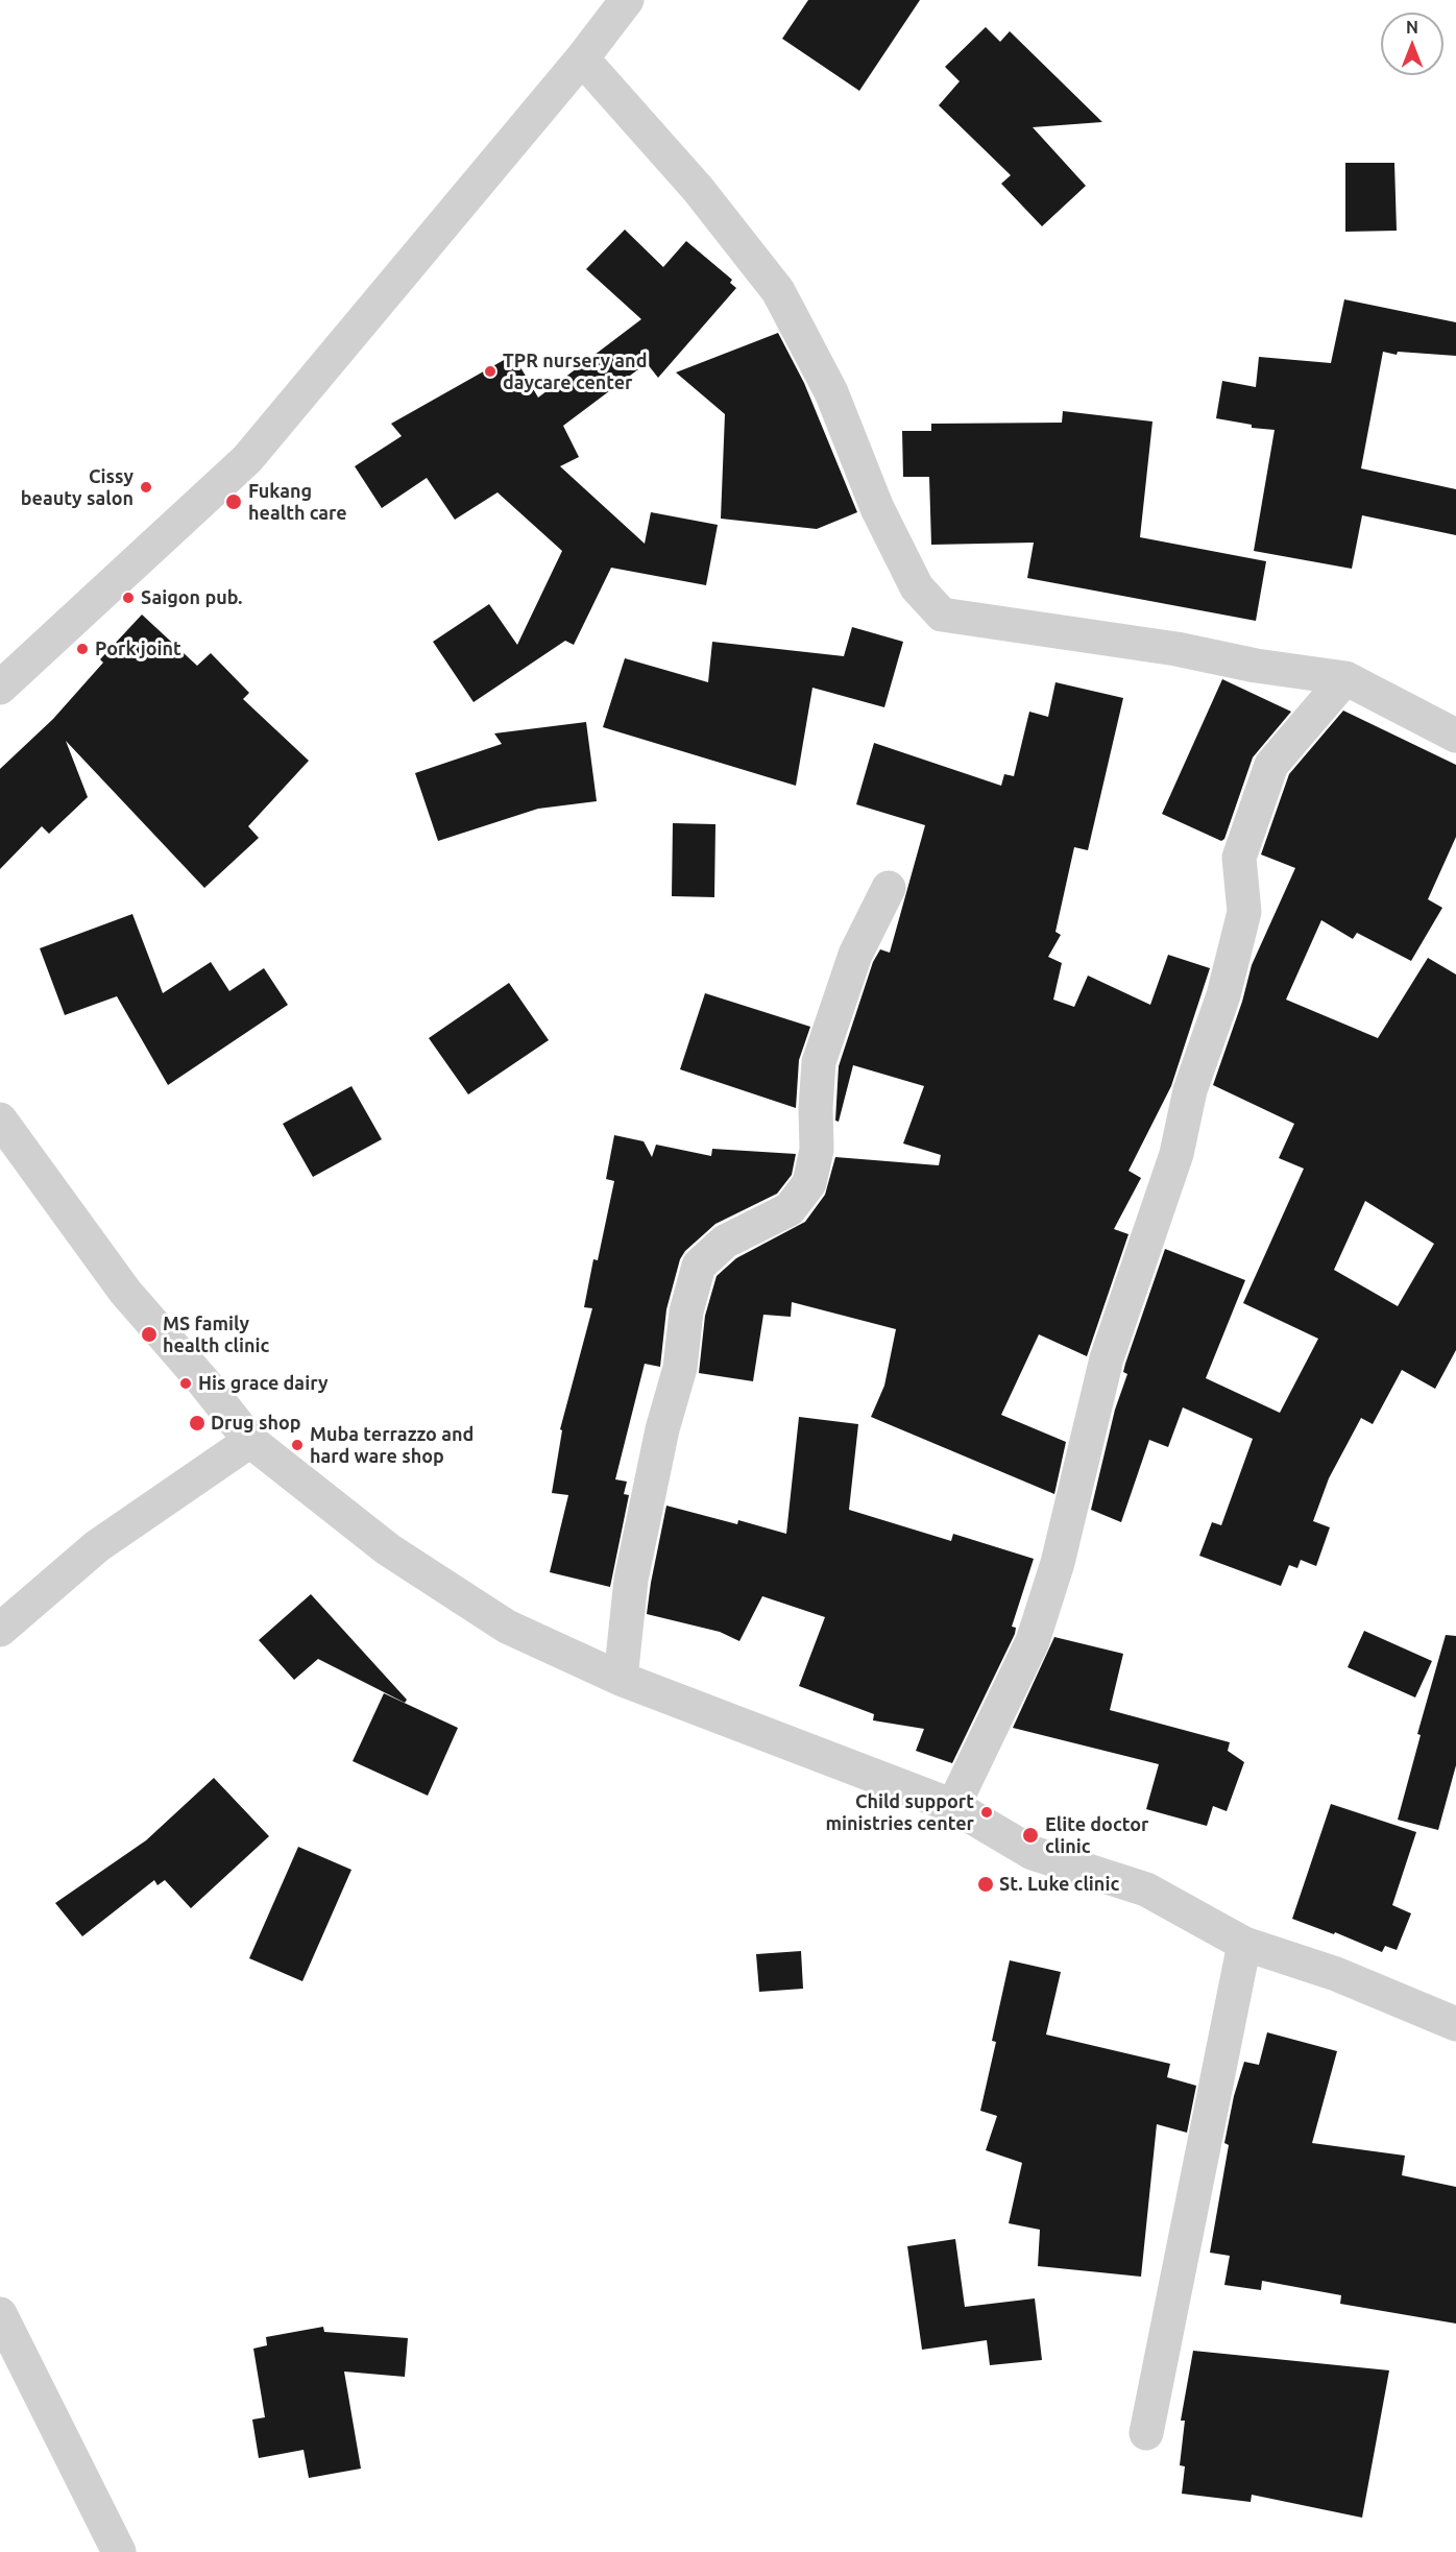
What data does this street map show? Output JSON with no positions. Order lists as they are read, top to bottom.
{
  "places": [
    "TPR nursery and daycare center",
    "Cissy beauty salon",
    "Fukang health care",
    "Saigon pub.",
    "Pork joint",
    "MS family health clinic",
    "His grace dairy",
    "Drug shop",
    "Muba terrazzo and hard ware shop",
    "Child support ministries center",
    "Elite doctor clinic",
    "St. Luke clinic"
  ],
  "north": "top"
}
